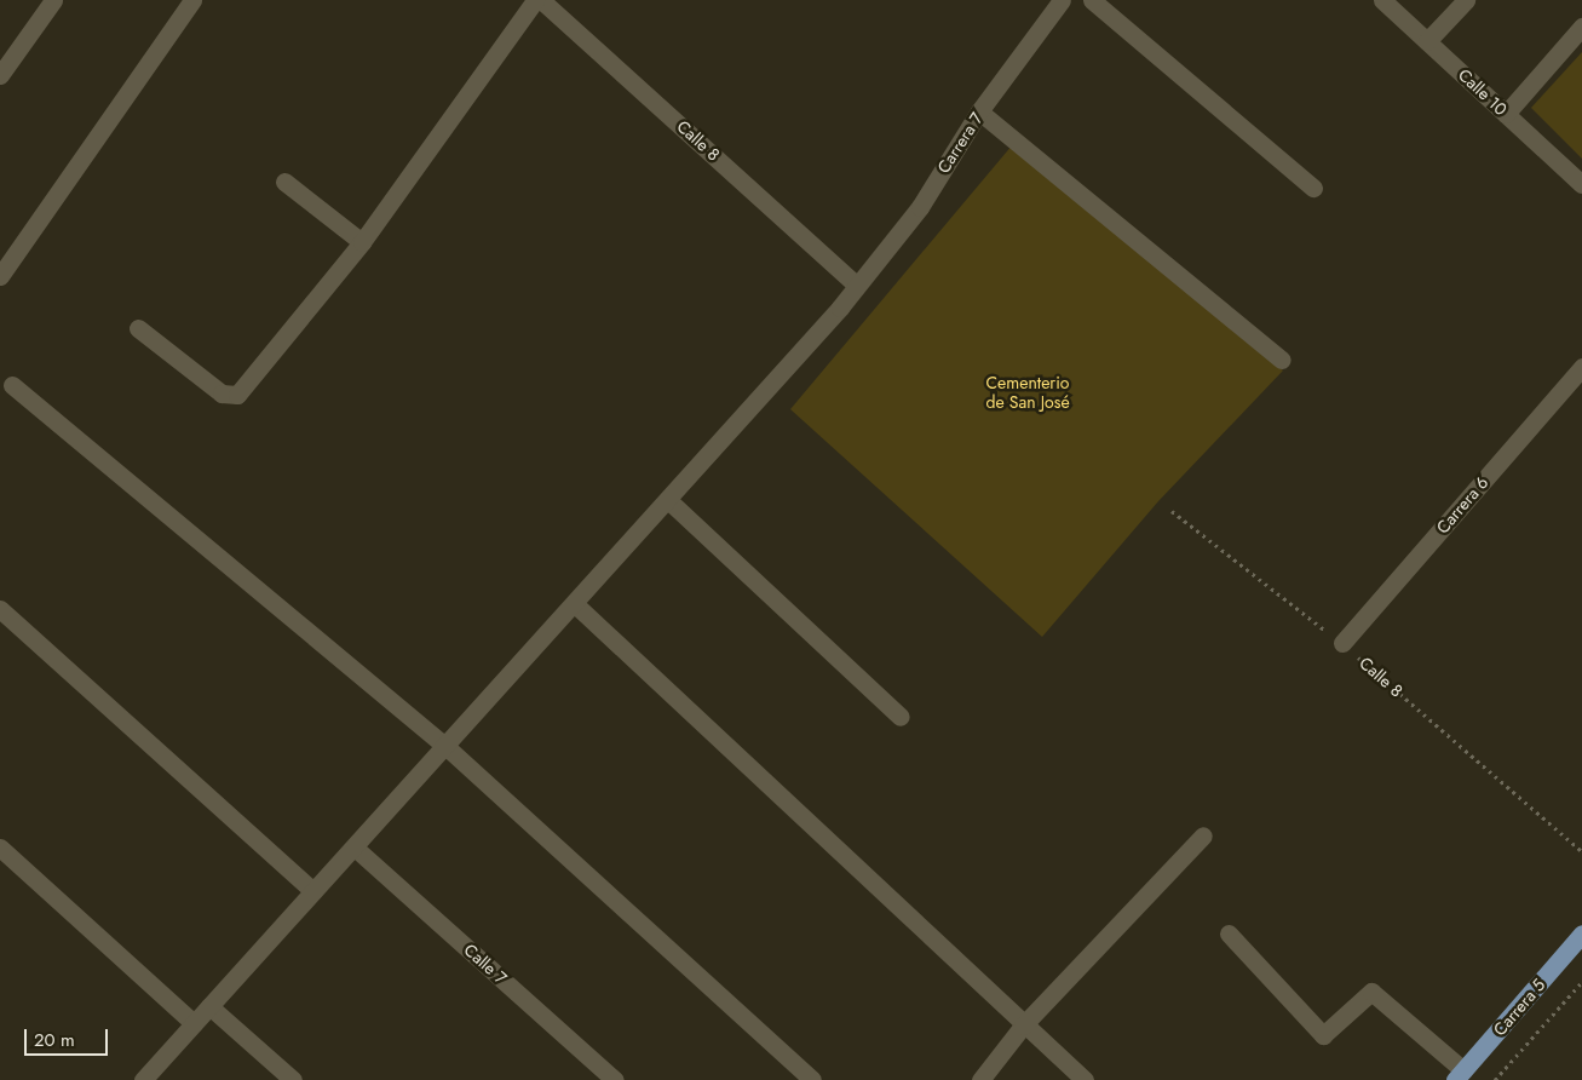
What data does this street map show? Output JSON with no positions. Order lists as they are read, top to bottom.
{
  "streets": {
    "main road": ["Carrera 5"],
    "street": [
      "Calle 10",
      "Calle 8",
      "Carrera 7",
      "Carrera 6",
      "Calle 7"
    ]
  },
  "crossings": [
    ["Calle 8", "Carrera 7"],
    ["Calle 8", "Carrera 6"],
    ["Carrera 7", "Calle 7"]
  ],
  "parks": ["Cementerio de San José"],
  "scale_bar": "20 m"
}
